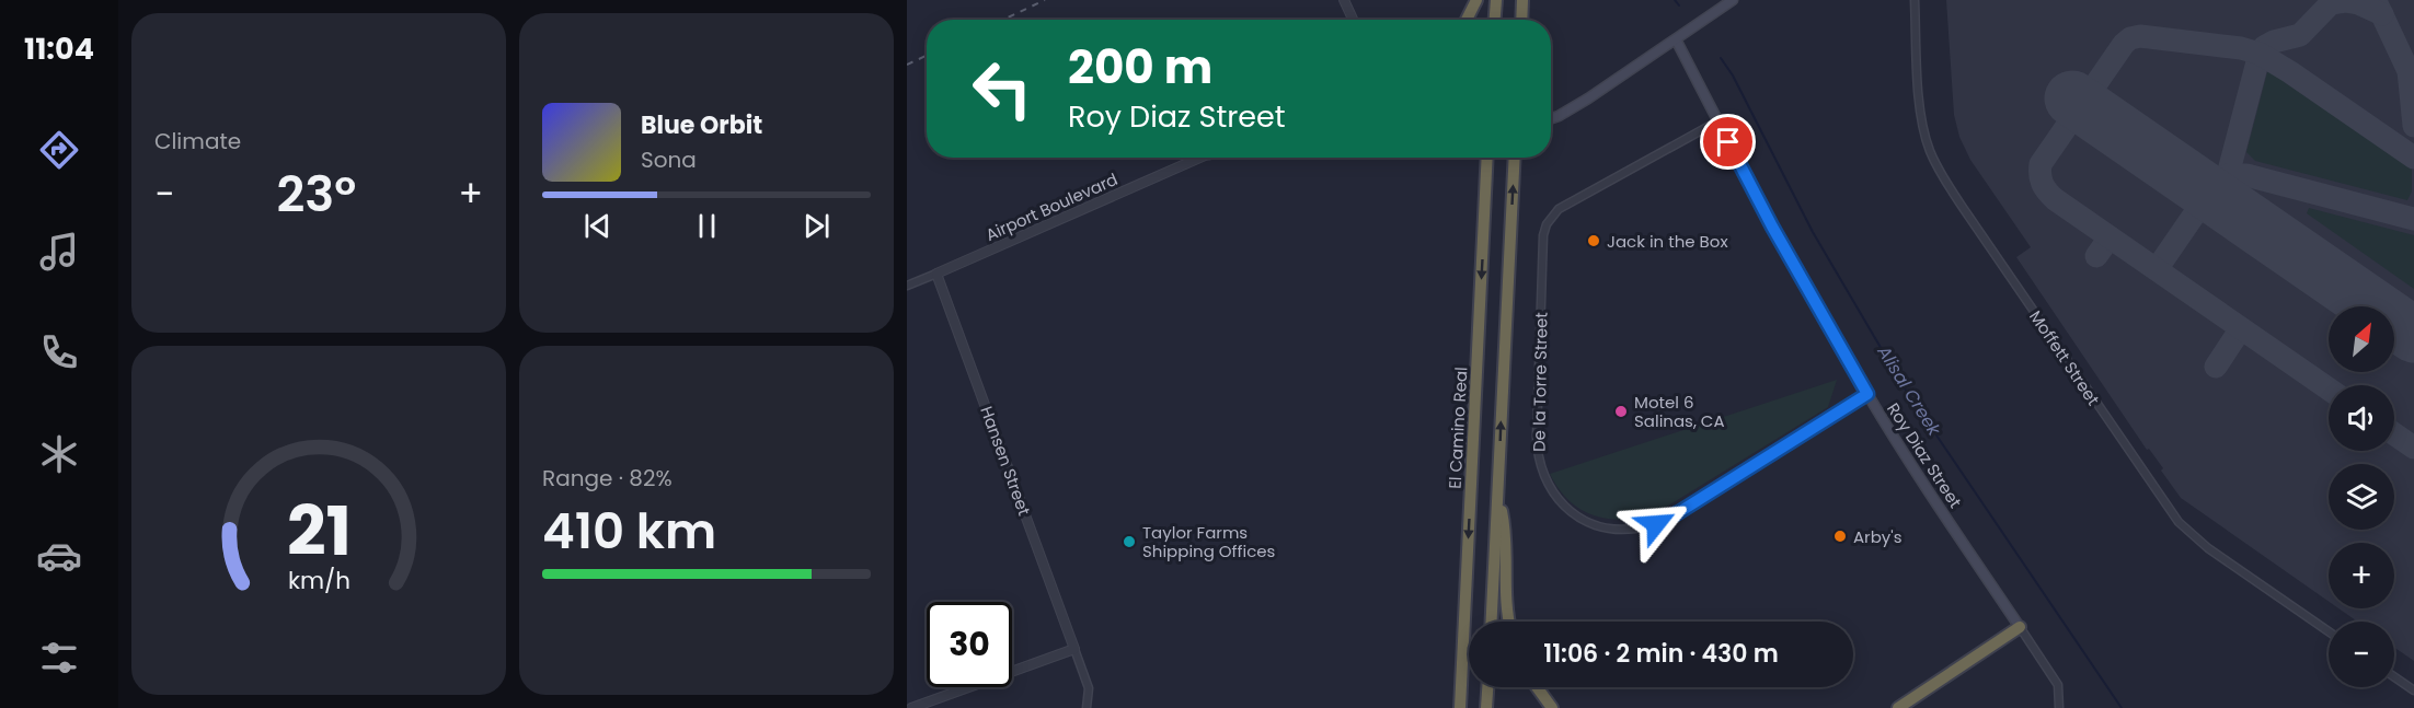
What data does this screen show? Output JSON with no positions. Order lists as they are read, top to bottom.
{
  "streets": {
    "highway": ["El Camino Real"],
    "main road": ["Roy Diaz Street"],
    "street": [
      "Airport Boulevard",
      "Moffett Street",
      "De la Torre Street",
      "Hansen Street"
    ]
  },
  "crossings": [
    ["Airport Boulevard", "Hansen Street"],
    ["De la Torre Street", "Roy Diaz Street"]
  ],
  "water": ["Alisal Creek"],
  "places": [
    "Jack in the Box",
    "Motel 6 Salinas, CA",
    "Arby's",
    "Taylor Farms Shipping Offices"
  ],
  "north": "top right",
  "page": {
    "tabs": "11:04",
    "tile": [
      "Climate",
      ["Range · 82%", "410 km"]
    ],
    "turn": ["200 m", "Roy Diaz Street"],
    "song": ["Blue Orbit", "Sona"],
    "heat": ["−", "23°", "+"],
    "map_buttons": ["+", "−"],
    "limit": "30",
    "trip": "11:06 · 2 min · 430 m",
    "gauge": ["21", "km/h"]
  }
}
